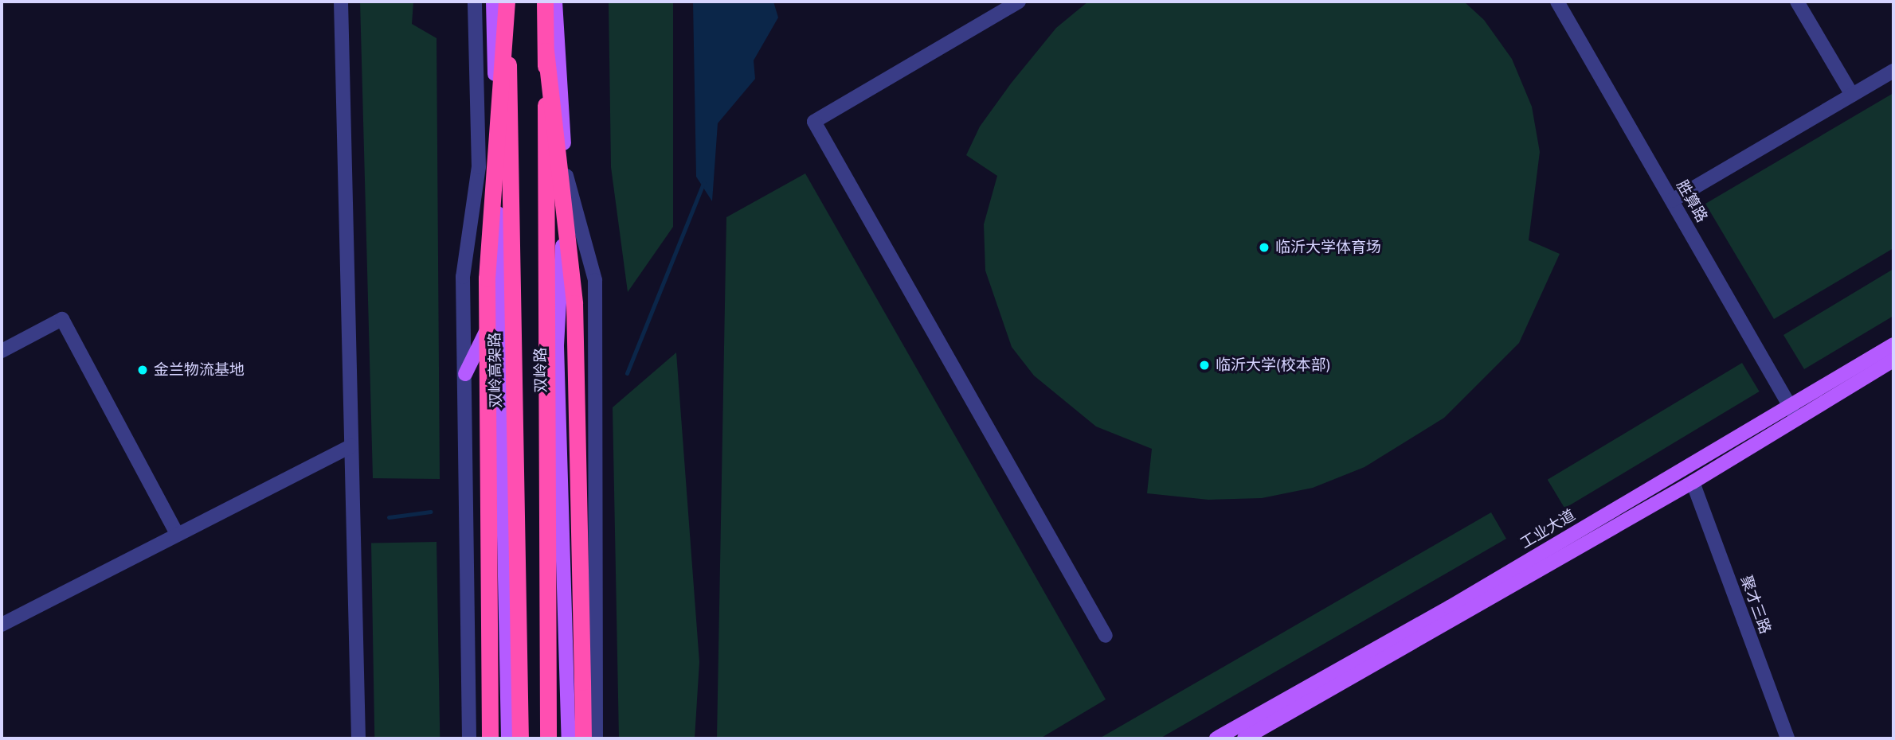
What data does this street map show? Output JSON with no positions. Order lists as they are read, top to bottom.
{
  "streets": {
    "highway": ["双岭高架路"],
    "main road": ["双岭路", "工业大道"],
    "street": ["胜算路", "聚才三路"]
  },
  "crossings": [
    ["胜算路", "工业大道"],
    ["工业大道", "聚才三路"]
  ],
  "places": ["临沂大学体育场", "临沂大学(校本部)", "金兰物流基地"]
}
